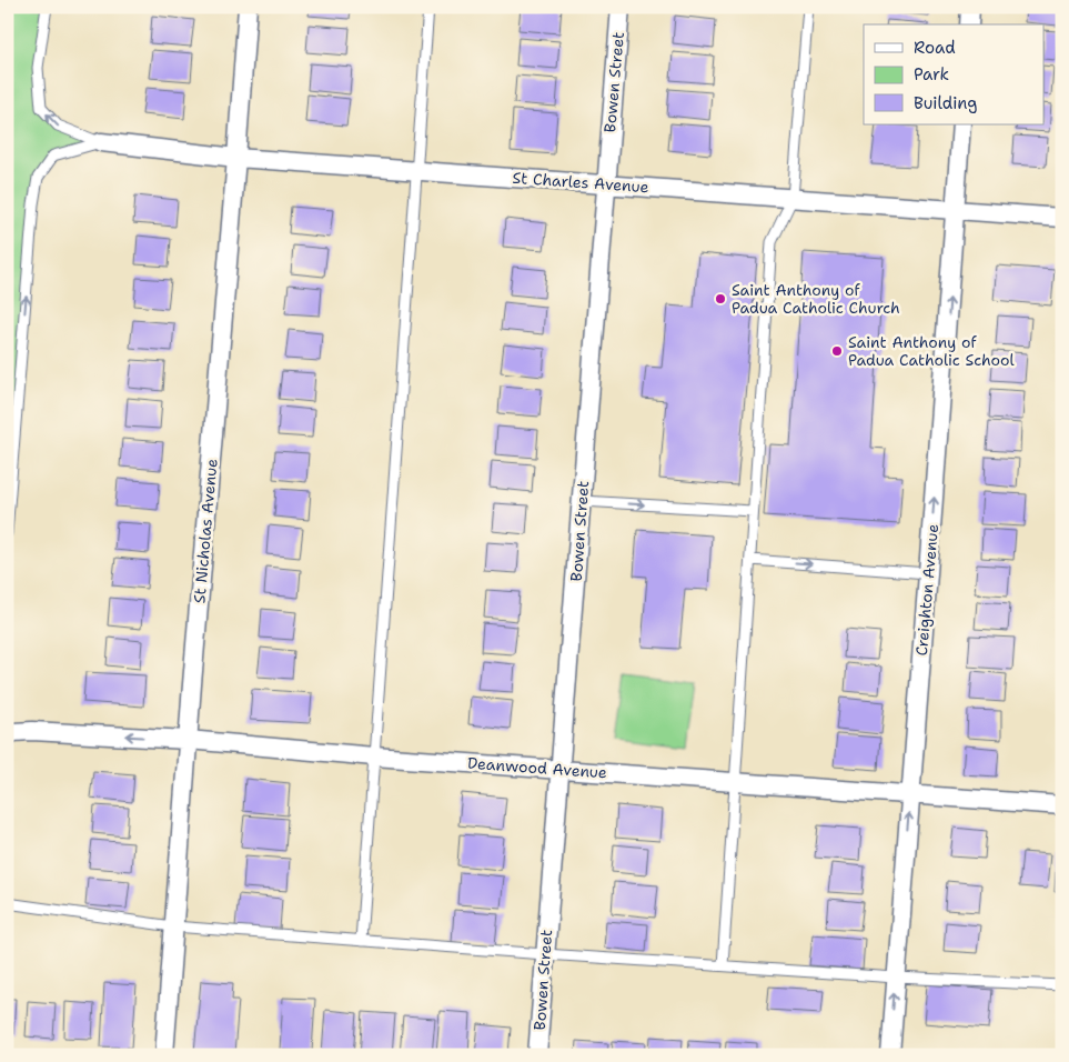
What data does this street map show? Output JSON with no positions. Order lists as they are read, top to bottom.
{
  "streets": {
    "street": [
      "Bowen Street",
      "St Charles Avenue",
      "St Nicholas Avenue",
      "Creighton Avenue",
      "Deanwood Avenue"
    ]
  },
  "crossings": [
    ["Bowen Street", "St Charles Avenue"],
    ["Bowen Street", "Deanwood Avenue"],
    ["St Charles Avenue", "St Nicholas Avenue"],
    ["St Charles Avenue", "Creighton Avenue"],
    ["St Nicholas Avenue", "Deanwood Avenue"],
    ["Creighton Avenue", "Deanwood Avenue"]
  ],
  "one_way": ["Creighton Avenue"],
  "places": ["Saint Anthony of Padua Catholic Church", "Saint Anthony of Padua Catholic School"],
  "legend": ["Road", "Park", "Building"]
}
